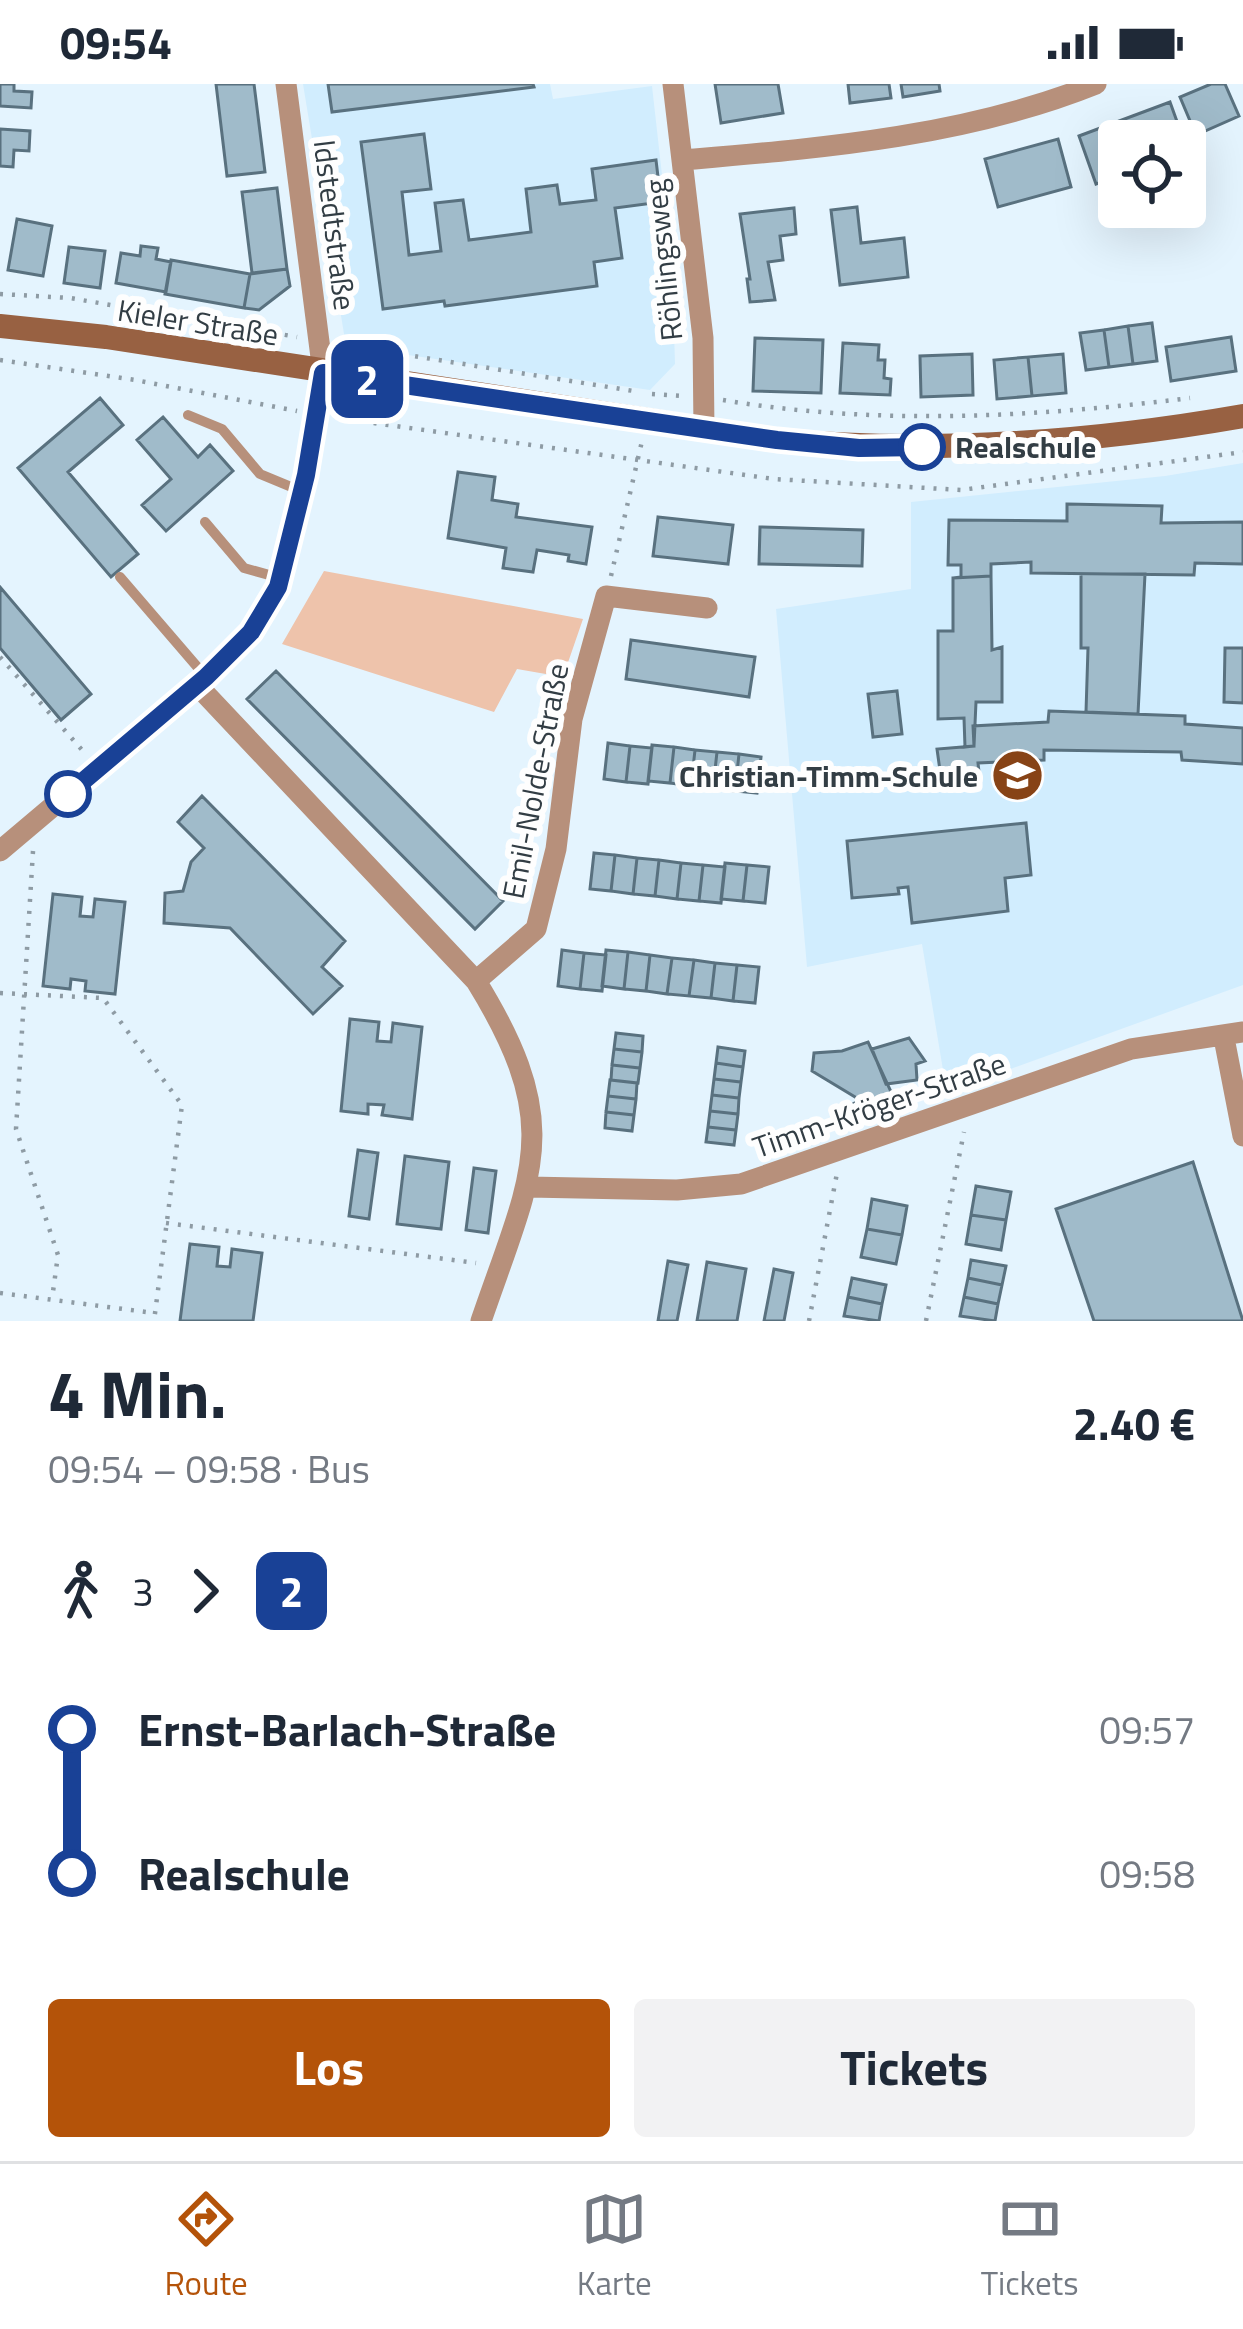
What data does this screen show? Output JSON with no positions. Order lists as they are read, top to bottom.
{
  "streets": {
    "main road": ["Kieler Straße"],
    "street": [
      "Idstedtstraße",
      "Röhlingsweg",
      "Emil-Nolde-Straße",
      "Timm-Kröger-Straße"
    ]
  },
  "crossings": [
    ["Idstedtstraße", "Kieler Straße"],
    ["Röhlingsweg", "Kieler Straße"]
  ],
  "places": {
    "other": ["Realschule"],
    "school or university": ["Christian-Timm-Schule"]
  },
  "lines": ["bus line 2"],
  "page": {
    "status": "09:54",
    "on_map": "2",
    "heading": ["4 Min.", "09:54 – 09:58 · Bus", "2.40 €"],
    "legs": ["3", "2"],
    "list": [
      {
        "name": "Ernst-Barlach-Straße",
        "value": "09:57"
      },
      {
        "name": "Realschule",
        "value": "09:58"
      }
    ],
    "buttons": ["Los", "Tickets"],
    "tabs": ["Route", "Karte", "Tickets"]
  }
}
